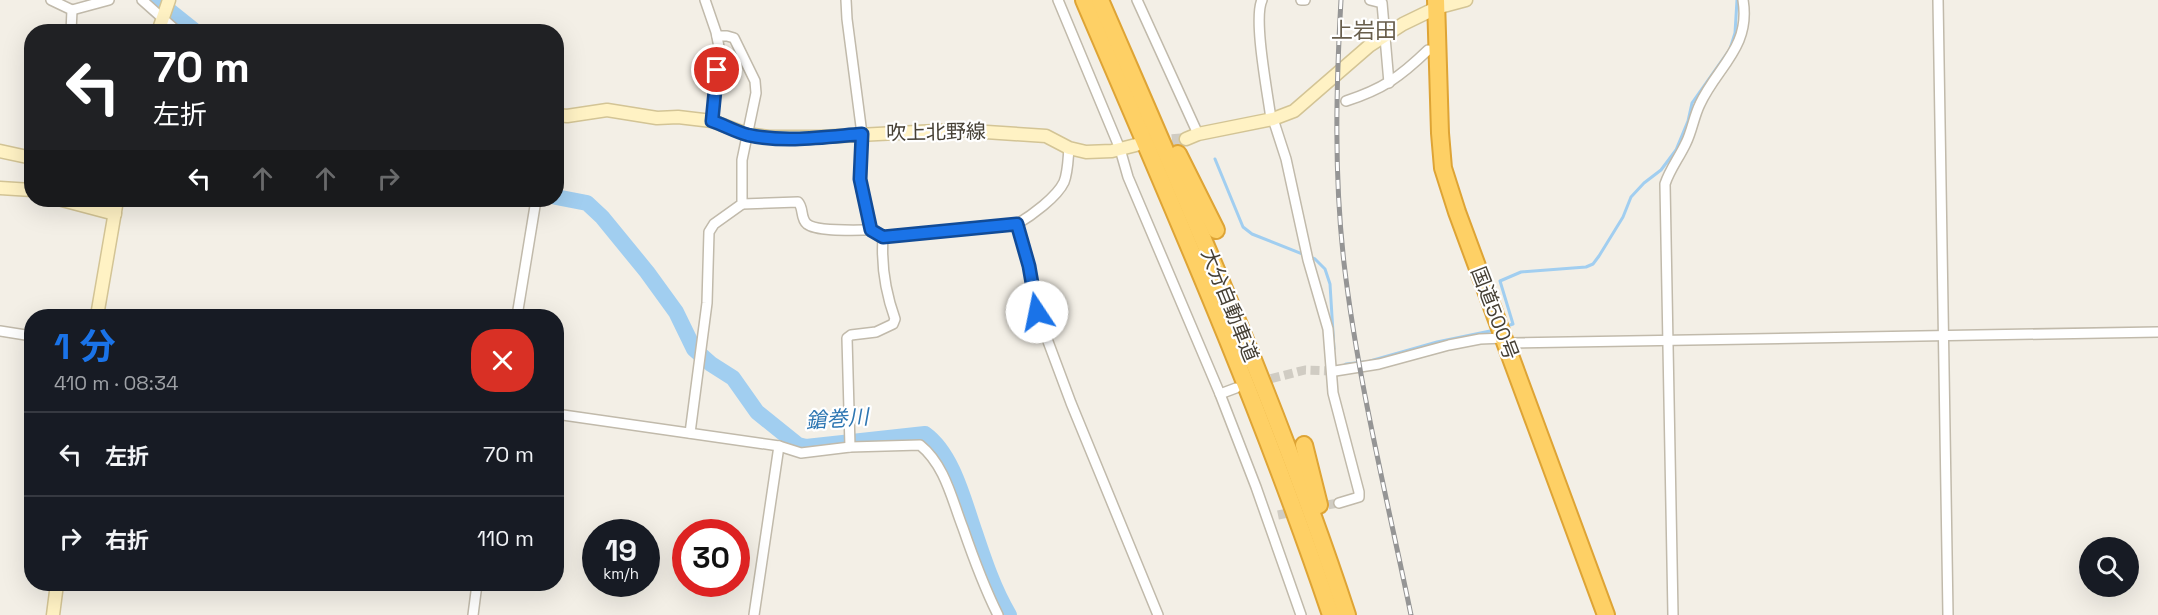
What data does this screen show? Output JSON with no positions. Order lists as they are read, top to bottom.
{
  "streets": {
    "highway": ["大分自動車道", "国道500号"],
    "main road": ["吹上北野線"]
  },
  "districts": ["上岩田"],
  "water": ["鎗巻川"],
  "page": {
    "turn": ["70 m", "左折"],
    "heading": ["1 分", "410 m · 08:34"],
    "list": [
      {
        "name": "左折",
        "value": "70 m"
      },
      {
        "name": "右折",
        "value": "110 m"
      }
    ],
    "speed": "19 km/h",
    "limit": "30"
  }
}
